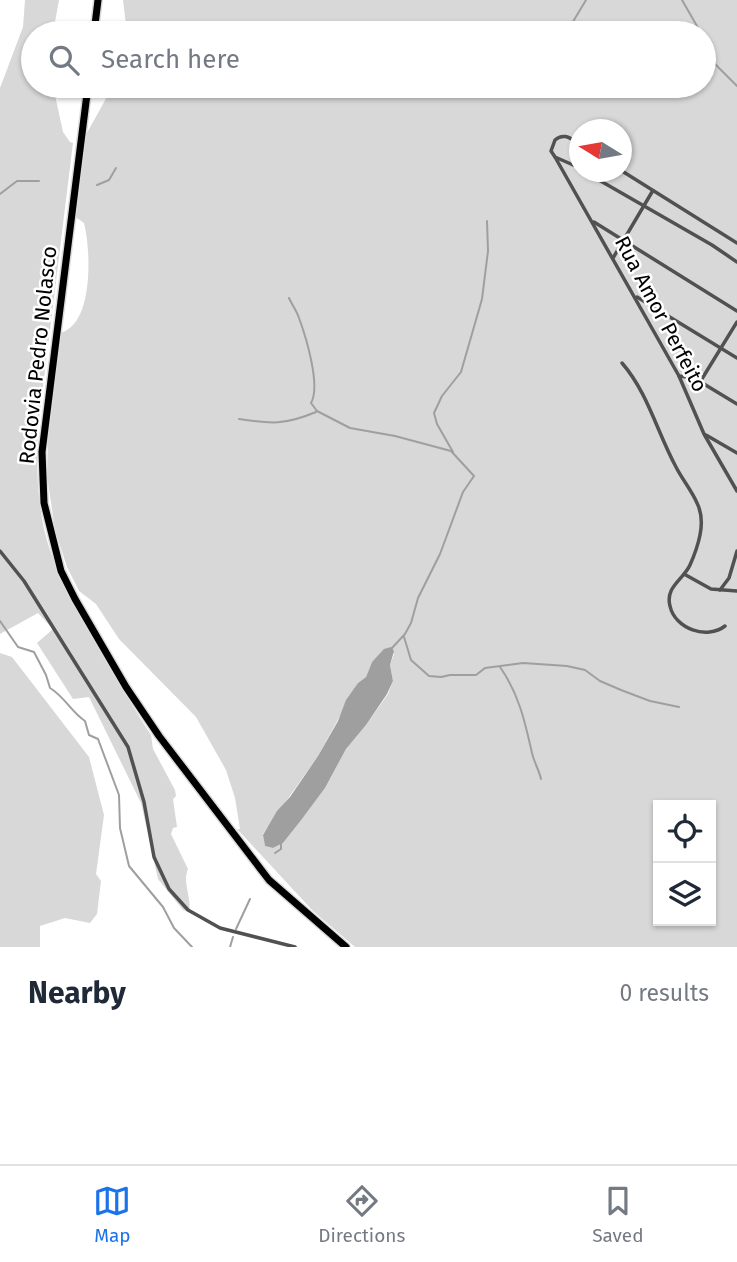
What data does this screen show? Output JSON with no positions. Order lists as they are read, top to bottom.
{
  "streets": {
    "highway": ["Rodovia Pedro Nolasco"],
    "street": ["Rua Amor Perfeito"]
  },
  "north": "left",
  "page": {
    "search": "Search here",
    "heading": ["Nearby", "0 results"],
    "nav": ["Map", "Directions", "Saved"]
  }
}
